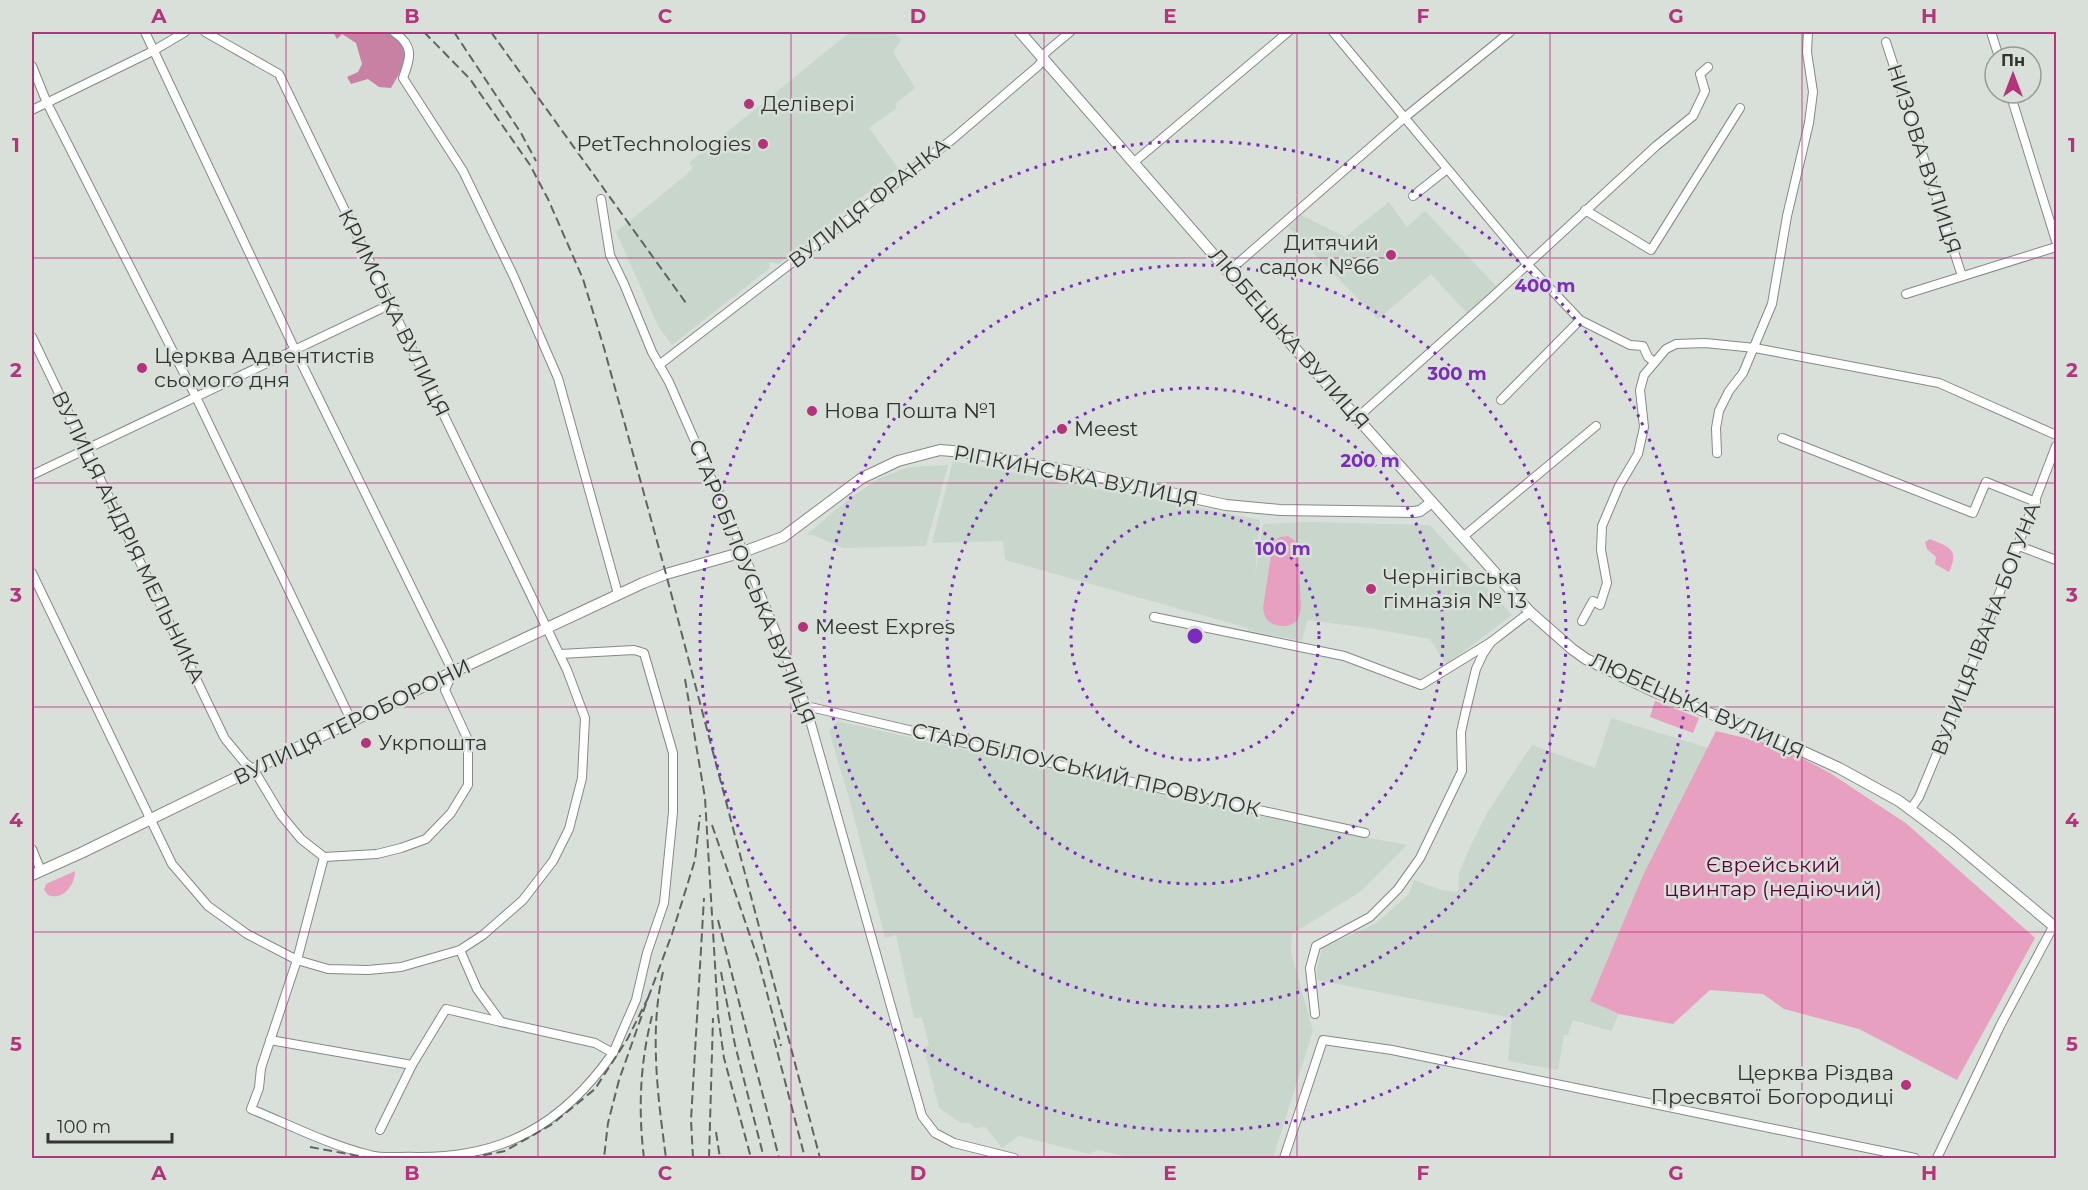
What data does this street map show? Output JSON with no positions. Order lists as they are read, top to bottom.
{
  "streets": {
    "main road": ["ЛЮБЕЦЬКА ВУЛИЦЯ", "РІПКИНСЬКА ВУЛИЦЯ", "ВУЛИЦЯ ТЕРОБОРОНИ"],
    "street": [
      "НИЗОВА ВУЛИЦЯ",
      "ВУЛИЦЯ ФРАНКА",
      "КРИМСЬКА ВУЛИЦЯ",
      "ВУЛИЦЯ АНДРІЯ МЕЛЬНИКА",
      "СТАРОБІЛОУСЬКА ВУЛИЦЯ",
      "ВУЛИЦЯ ІВАНА БОГУНА",
      "СТАРОБІЛОУСЬКИЙ ПРОВУЛОК"
    ]
  },
  "crossings": [
    ["ВУЛИЦЯ ФРАНКА", "ЛЮБЕЦЬКА ВУЛИЦЯ"],
    ["ВУЛИЦЯ ФРАНКА", "СТАРОБІЛОУСЬКА ВУЛИЦЯ"],
    ["КРИМСЬКА ВУЛИЦЯ", "ВУЛИЦЯ ТЕРОБОРОНИ"],
    ["ЛЮБЕЦЬКА ВУЛИЦЯ", "РІПКИНСЬКА ВУЛИЦЯ"],
    ["ЛЮБЕЦЬКА ВУЛИЦЯ", "ВУЛИЦЯ ІВАНА БОГУНА"],
    ["РІПКИНСЬКА ВУЛИЦЯ", "СТАРОБІЛОУСЬКА ВУЛИЦЯ"],
    ["РІПКИНСЬКА ВУЛИЦЯ", "ВУЛИЦЯ ТЕРОБОРОНИ"],
    ["ВУЛИЦЯ АНДРІЯ МЕЛЬНИКА", "ВУЛИЦЯ ТЕРОБОРОНИ"],
    ["СТАРОБІЛОУСЬКА ВУЛИЦЯ", "СТАРОБІЛОУСЬКИЙ ПРОВУЛОК"]
  ],
  "parks": ["Єврейський цвинтар (недіючий)"],
  "places": [
    "Делівері",
    "PetTechnologies",
    "Дитячий садок №66",
    "Церква Адвентистів сьомого дня",
    "Нова Пошта №1",
    "Meest",
    "Чернігівська гімназія № 13",
    "Meest Expres",
    "Укрпошта",
    "Церква Різдва Пресвятої Богородиці"
  ],
  "scale_bar": "100 m",
  "north": "top",
  "grid": {
    "columns": [
      "A",
      "B",
      "C",
      "D",
      "E",
      "F",
      "G",
      "H"
    ],
    "rows": [
      "1",
      "2",
      "3",
      "4",
      "5"
    ]
  },
  "rings": [
    "400 m",
    "300 m",
    "200 m",
    "100 m"
  ]
}
